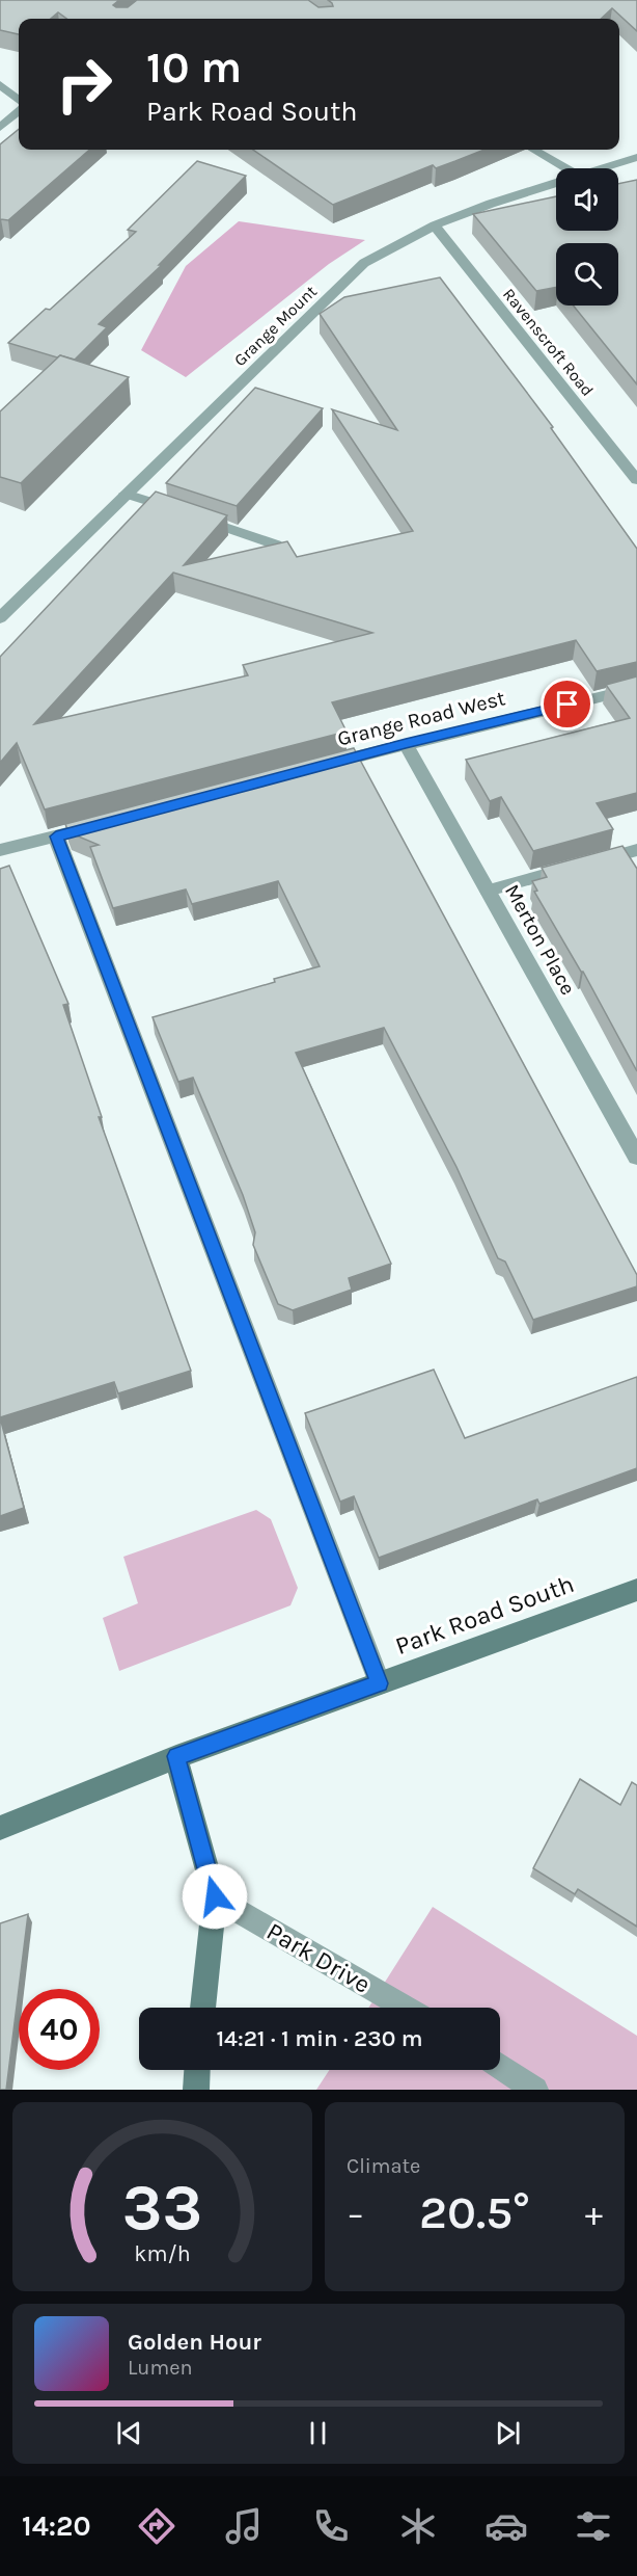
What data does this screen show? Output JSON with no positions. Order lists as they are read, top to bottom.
{
  "streets": {
    "street": [
      "Grange Mount",
      "Ravenscroft Road",
      "Grange Road West",
      "Merton Place",
      "Park Road South",
      "Park Drive"
    ]
  },
  "crossings": [
    ["Grange Mount", "Ravenscroft Road"],
    ["Grange Road West", "Merton Place"]
  ],
  "page": {
    "turn": ["10 m", "Park Road South"],
    "limit": "40",
    "trip": "14:21 · 1 min · 230 m",
    "tile": "Climate",
    "heat": ["−", "20.5°", "+"],
    "song": ["Golden Hour", "Lumen"],
    "tabs": "14:20",
    "gauge": ["33", "km/h"]
  }
}
